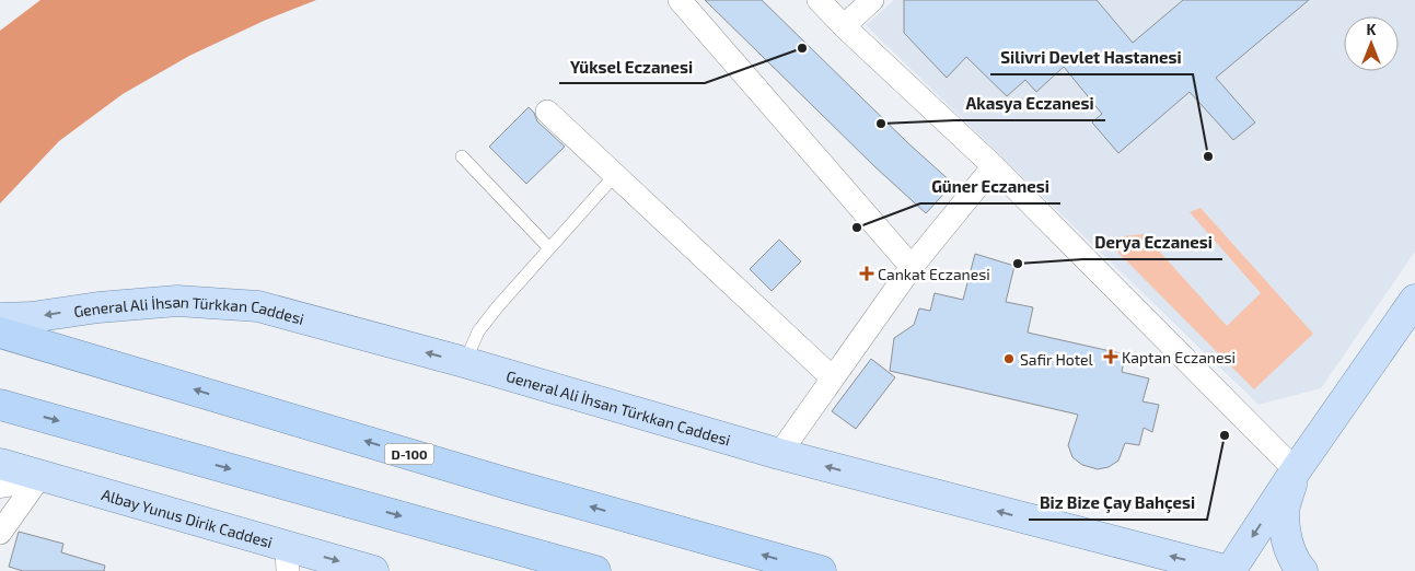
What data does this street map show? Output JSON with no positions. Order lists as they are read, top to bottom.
{
  "streets": {
    "highway": ["D-100"],
    "main road": ["General Ali İhsan Türkkan Caddesi", "Albay Yunus Dirik Caddesi"]
  },
  "one_way": ["General Ali İhsan Türkkan Caddesi"],
  "places": {
    "other": [
      "Yüksel Eczanesi",
      "Akasya Eczanesi",
      "Silivri Devlet Hastanesi",
      "Güner Eczanesi",
      "Derya Eczanesi",
      "Safir Hotel",
      "Biz Bize Çay Bahçesi"
    ],
    "health": ["Cankat Eczanesi", "Kaptan Eczanesi"]
  },
  "north": "top"
}
